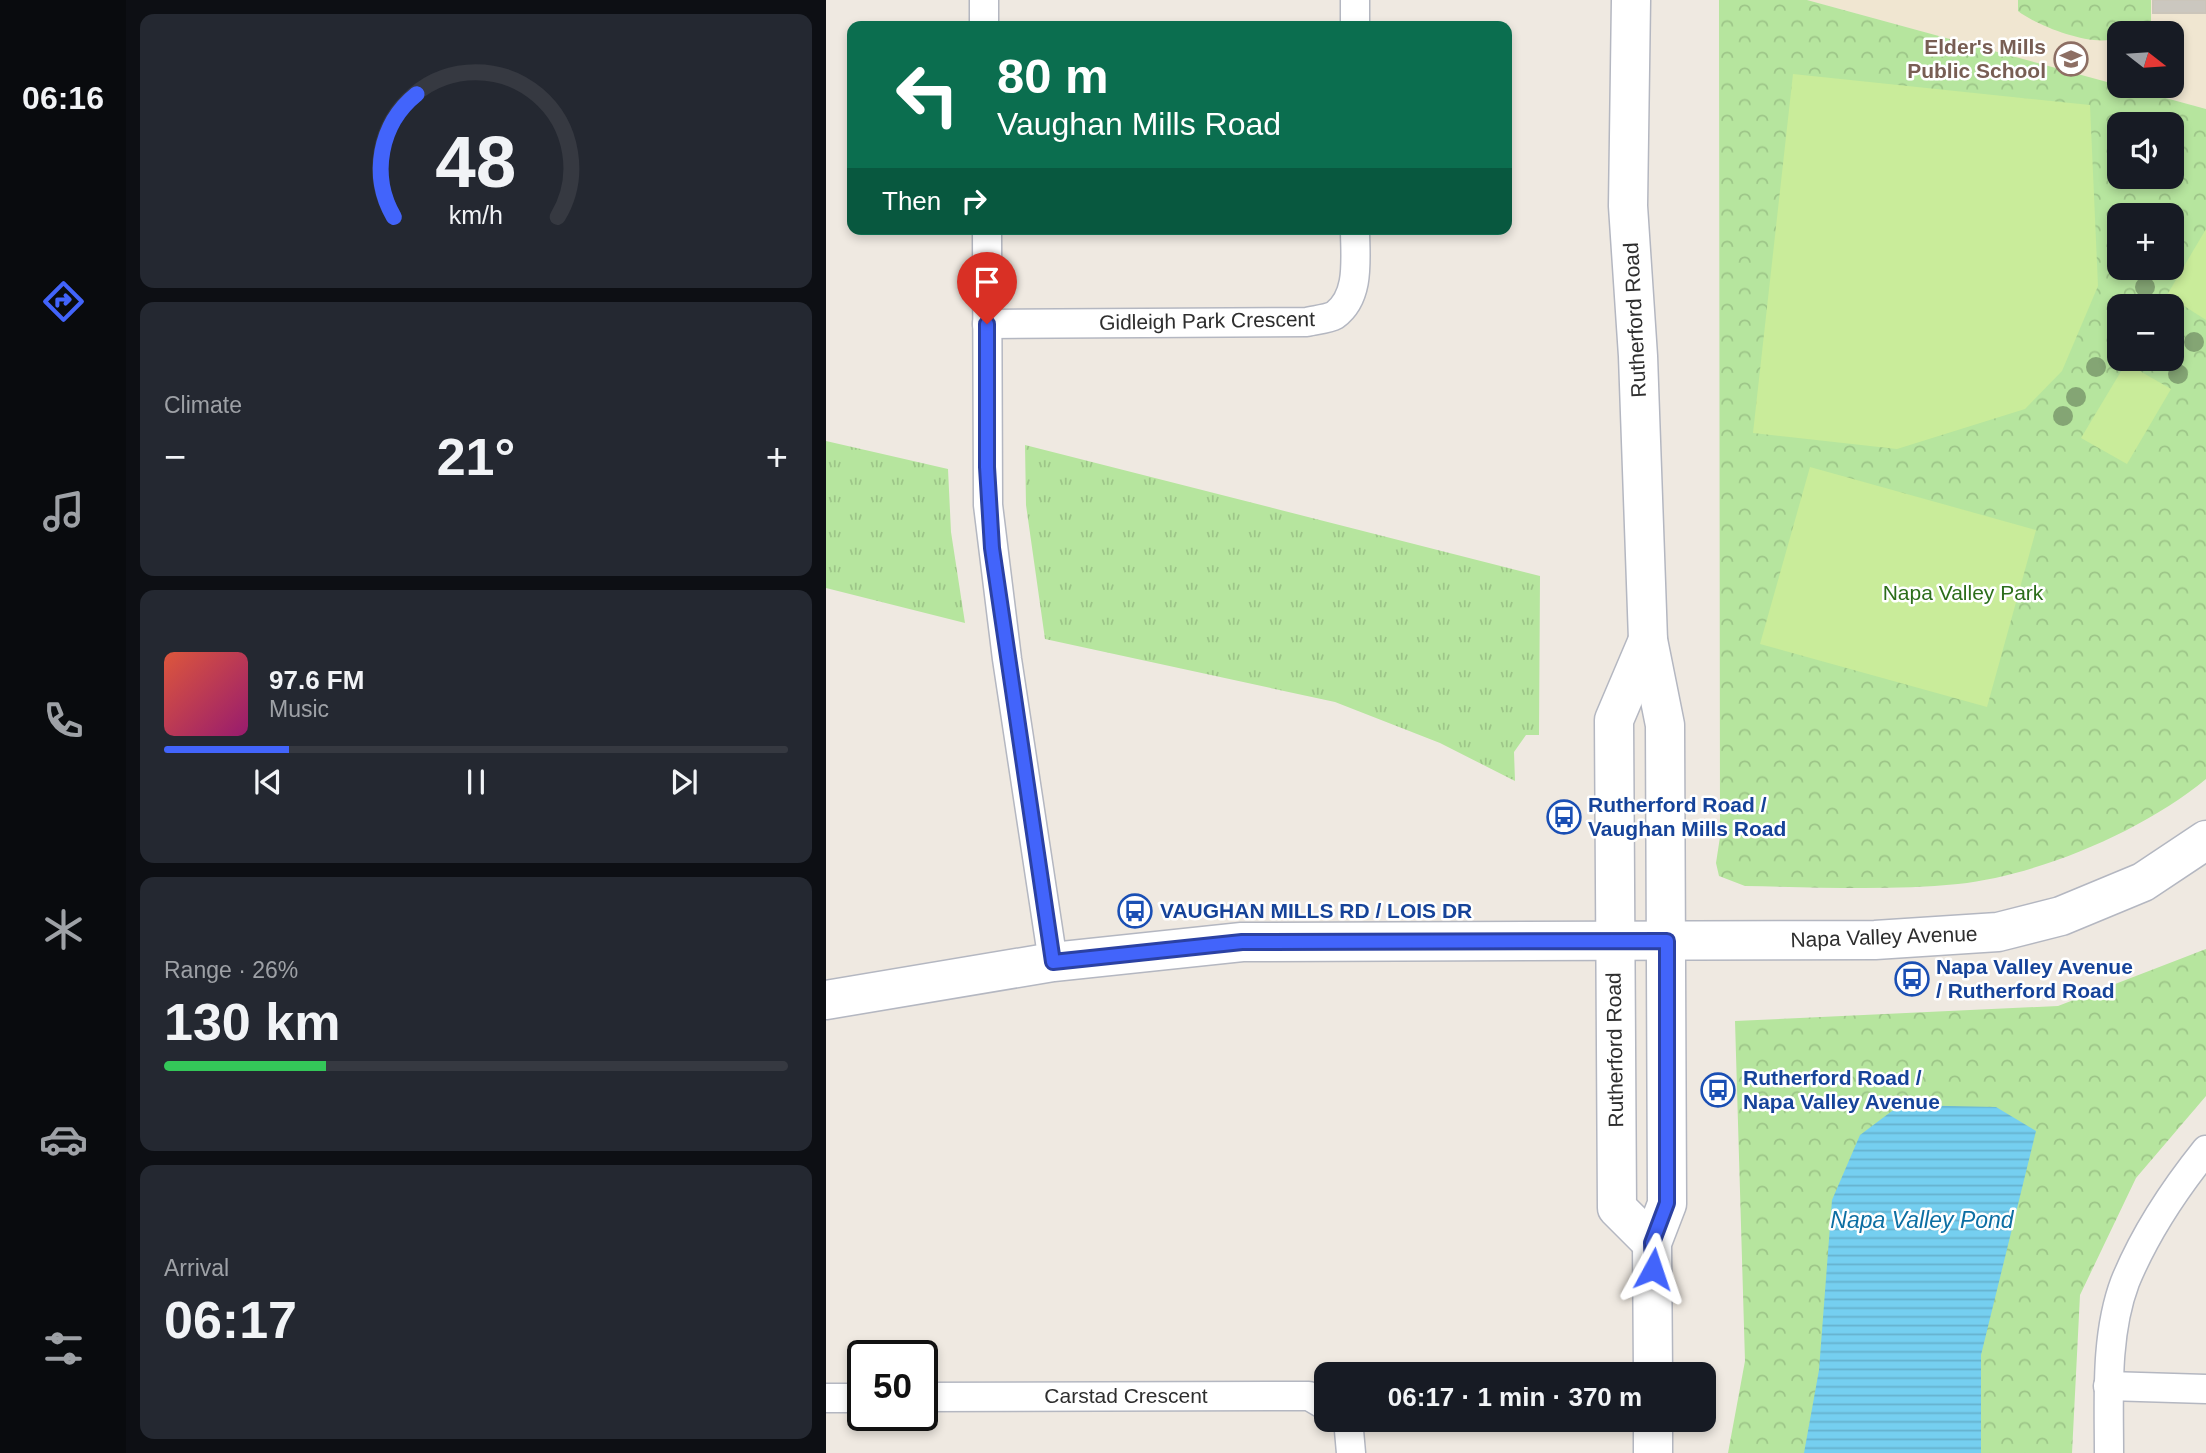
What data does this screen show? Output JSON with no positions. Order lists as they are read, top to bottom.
{
  "streets": {
    "main road": ["Rutherford Road", "Napa Valley Avenue"],
    "street": ["Gidleigh Park Crescent", "Carstad Crescent"]
  },
  "crossings": [
    ["Rutherford Road", "Napa Valley Avenue"]
  ],
  "water": ["Napa Valley Pond"],
  "parks": ["Napa Valley Park"],
  "places": {
    "school or university": ["Elder's Mills Public School"],
    "bus stop": [
      "Rutherford Road / Vaughan Mills Road",
      "VAUGHAN MILLS RD / LOIS DR",
      "Napa Valley Avenue / Rutherford Road",
      "Rutherford Road / Napa Valley Avenue"
    ]
  },
  "north": "right",
  "page": {
    "tabs": "06:16",
    "map_buttons": ["+", "−"],
    "turn": ["80 m", "Vaughan Mills Road"],
    "then": "Then",
    "tile": [
      "Climate",
      ["Range · 26%", "130 km"],
      ["Arrival", "06:17"]
    ],
    "heat": ["−", "21°", "+"],
    "song": ["97.6 FM", "Music"],
    "limit": "50",
    "trip": "06:17 · 1 min · 370 m",
    "gauge": ["48", "km/h"]
  }
}
